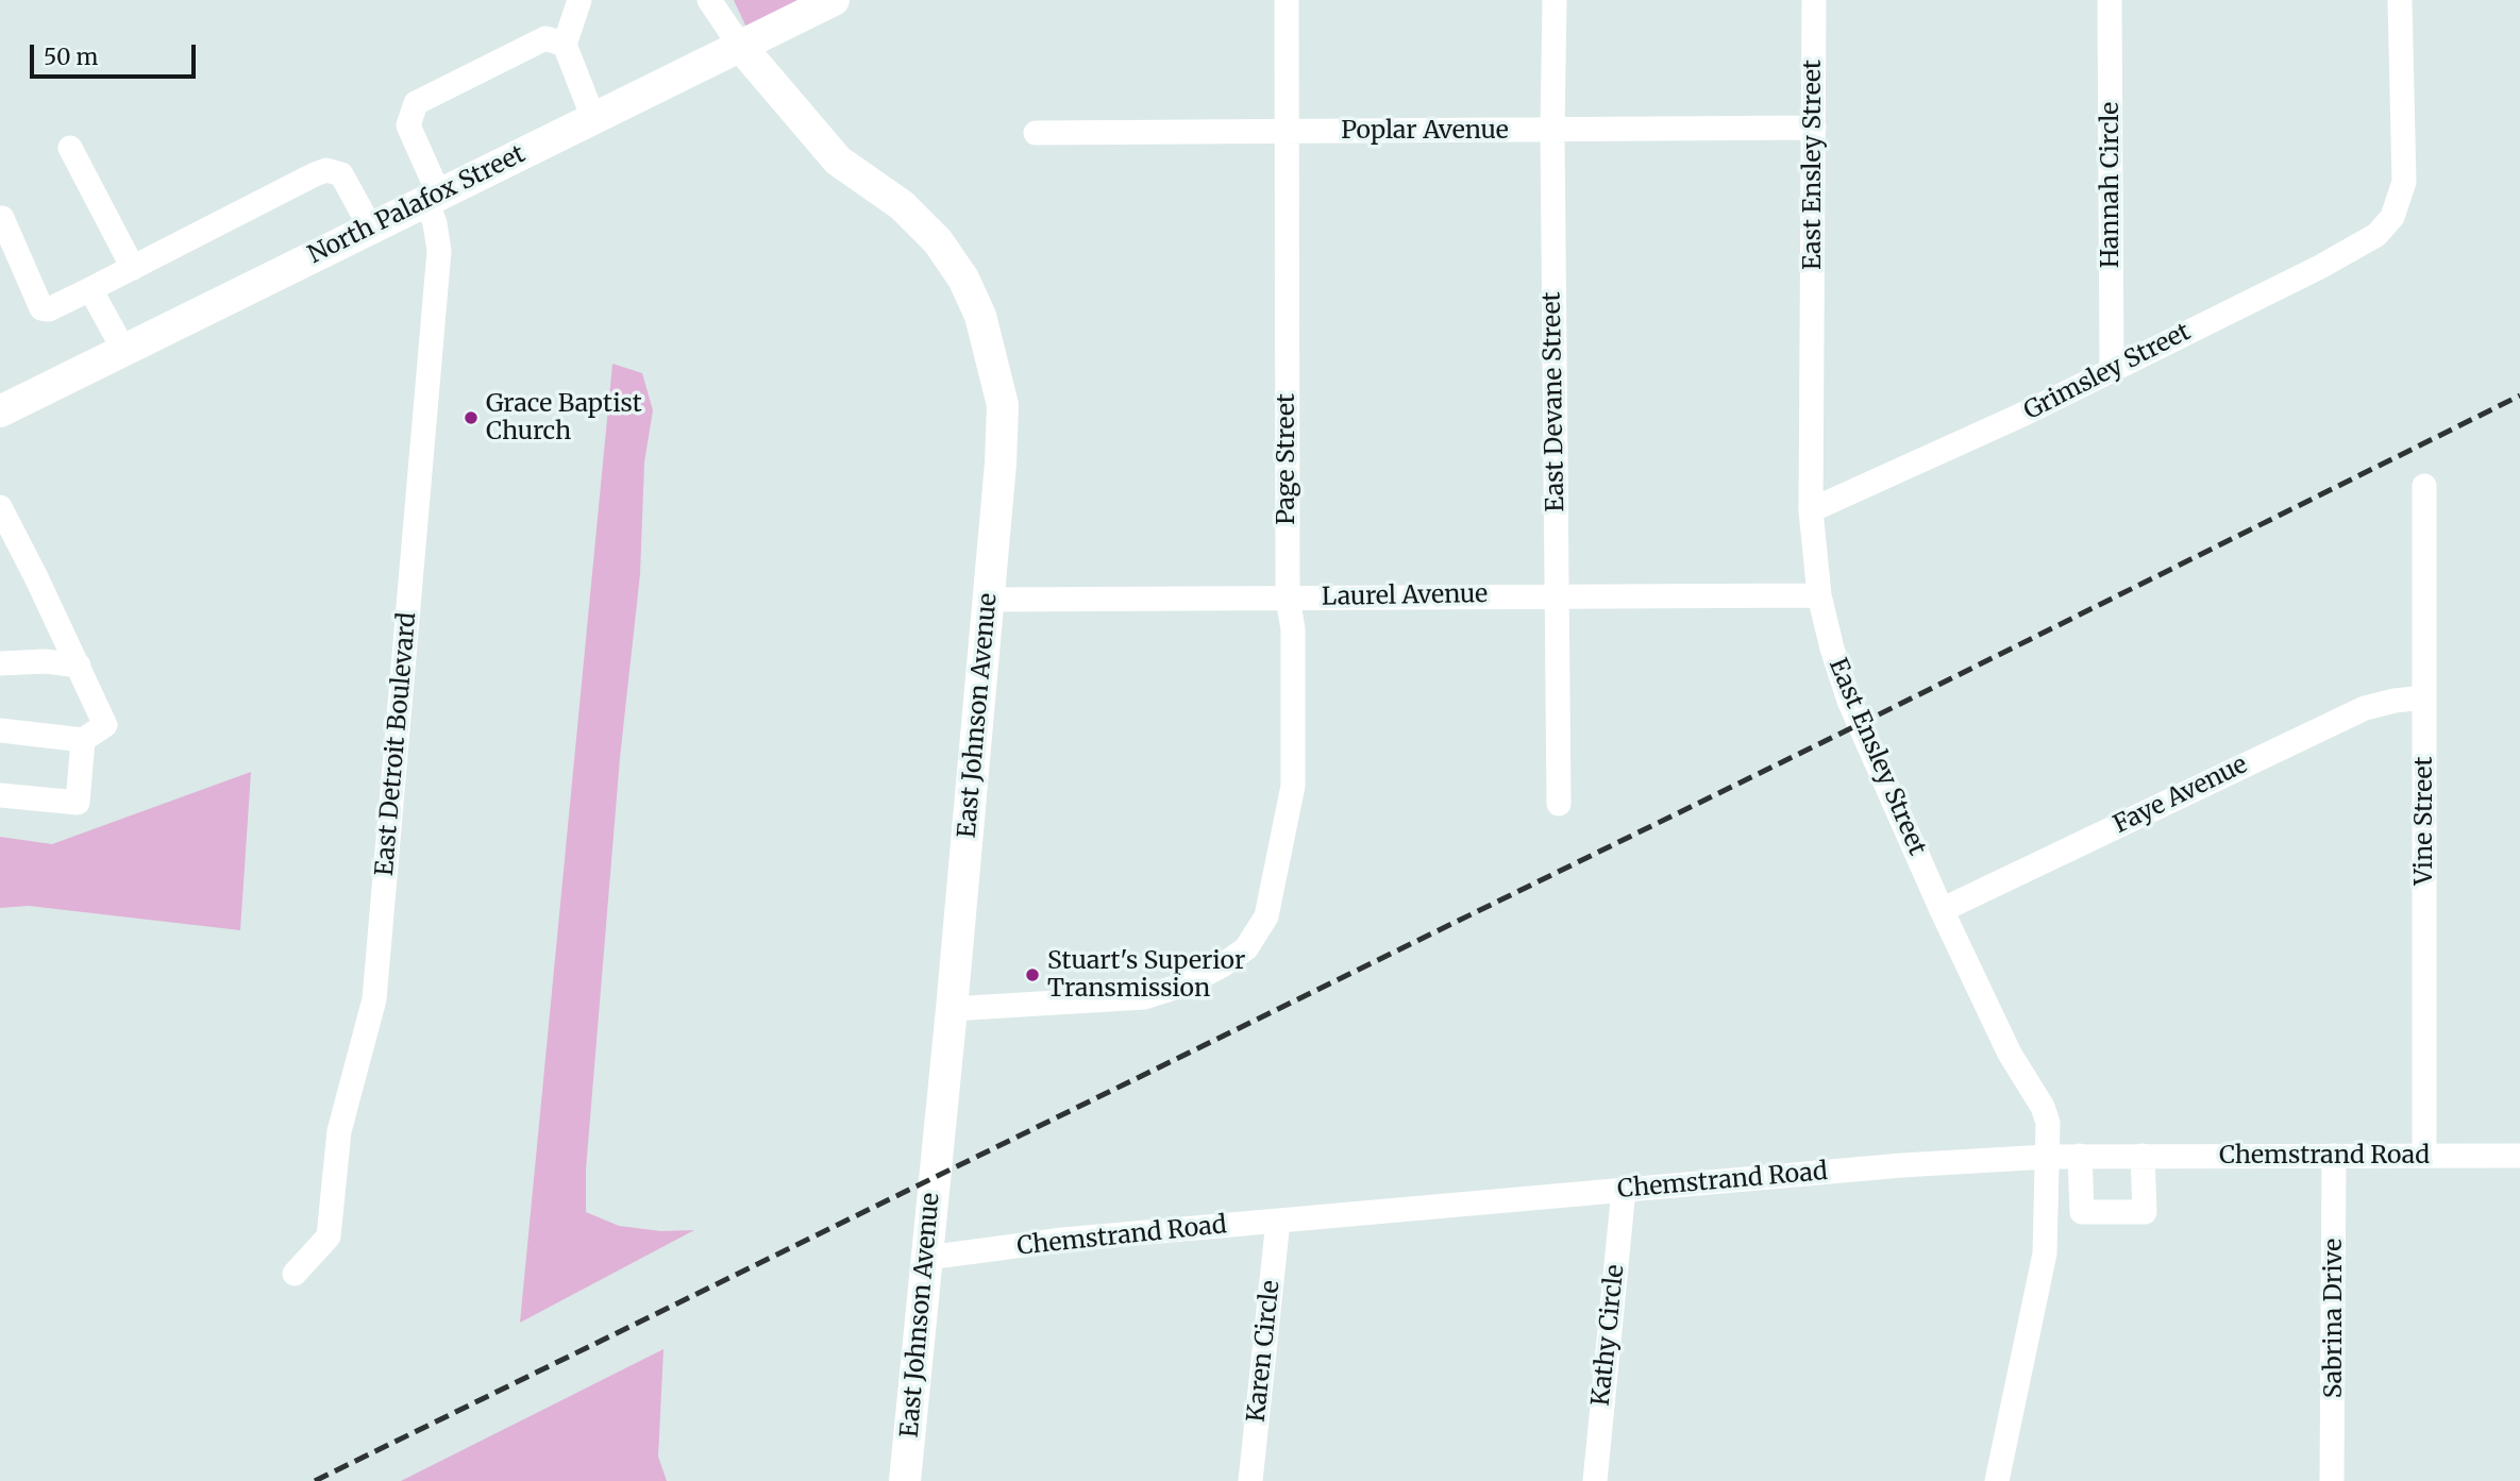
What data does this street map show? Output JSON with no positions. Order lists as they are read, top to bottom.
{
  "streets": {
    "main road": ["North Palafox Street", "East Johnson Avenue"],
    "street": [
      "Poplar Avenue",
      "East Ensley Street",
      "Hannah Circle",
      "Grimsley Street",
      "East Devane Street",
      "Page Street",
      "Laurel Avenue",
      "East Detroit Boulevard",
      "Faye Avenue",
      "Vine Street",
      "Chemstrand Road",
      "Sabrina Drive",
      "Kathy Circle",
      "Karen Circle"
    ]
  },
  "crossings": [
    ["Poplar Avenue", "East Ensley Street"],
    ["Poplar Avenue", "East Devane Street"],
    ["Poplar Avenue", "Page Street"],
    ["East Ensley Street", "Grimsley Street"],
    ["East Ensley Street", "Laurel Avenue"],
    ["East Ensley Street", "Faye Avenue"],
    ["East Ensley Street", "Chemstrand Road"],
    ["Hannah Circle", "Grimsley Street"],
    ["North Palafox Street", "East Johnson Avenue"],
    ["North Palafox Street", "East Detroit Boulevard"],
    ["East Devane Street", "Laurel Avenue"],
    ["Page Street", "Laurel Avenue"],
    ["Page Street", "East Johnson Avenue"],
    ["Laurel Avenue", "East Johnson Avenue"],
    ["East Johnson Avenue", "Chemstrand Road"],
    ["Faye Avenue", "Vine Street"],
    ["Vine Street", "Chemstrand Road"],
    ["Chemstrand Road", "Sabrina Drive"],
    ["Chemstrand Road", "Kathy Circle"],
    ["Chemstrand Road", "Karen Circle"]
  ],
  "places": ["Grace Baptist Church", "Stuart's Superior Transmission"],
  "scale_bar": "50 m"
}
